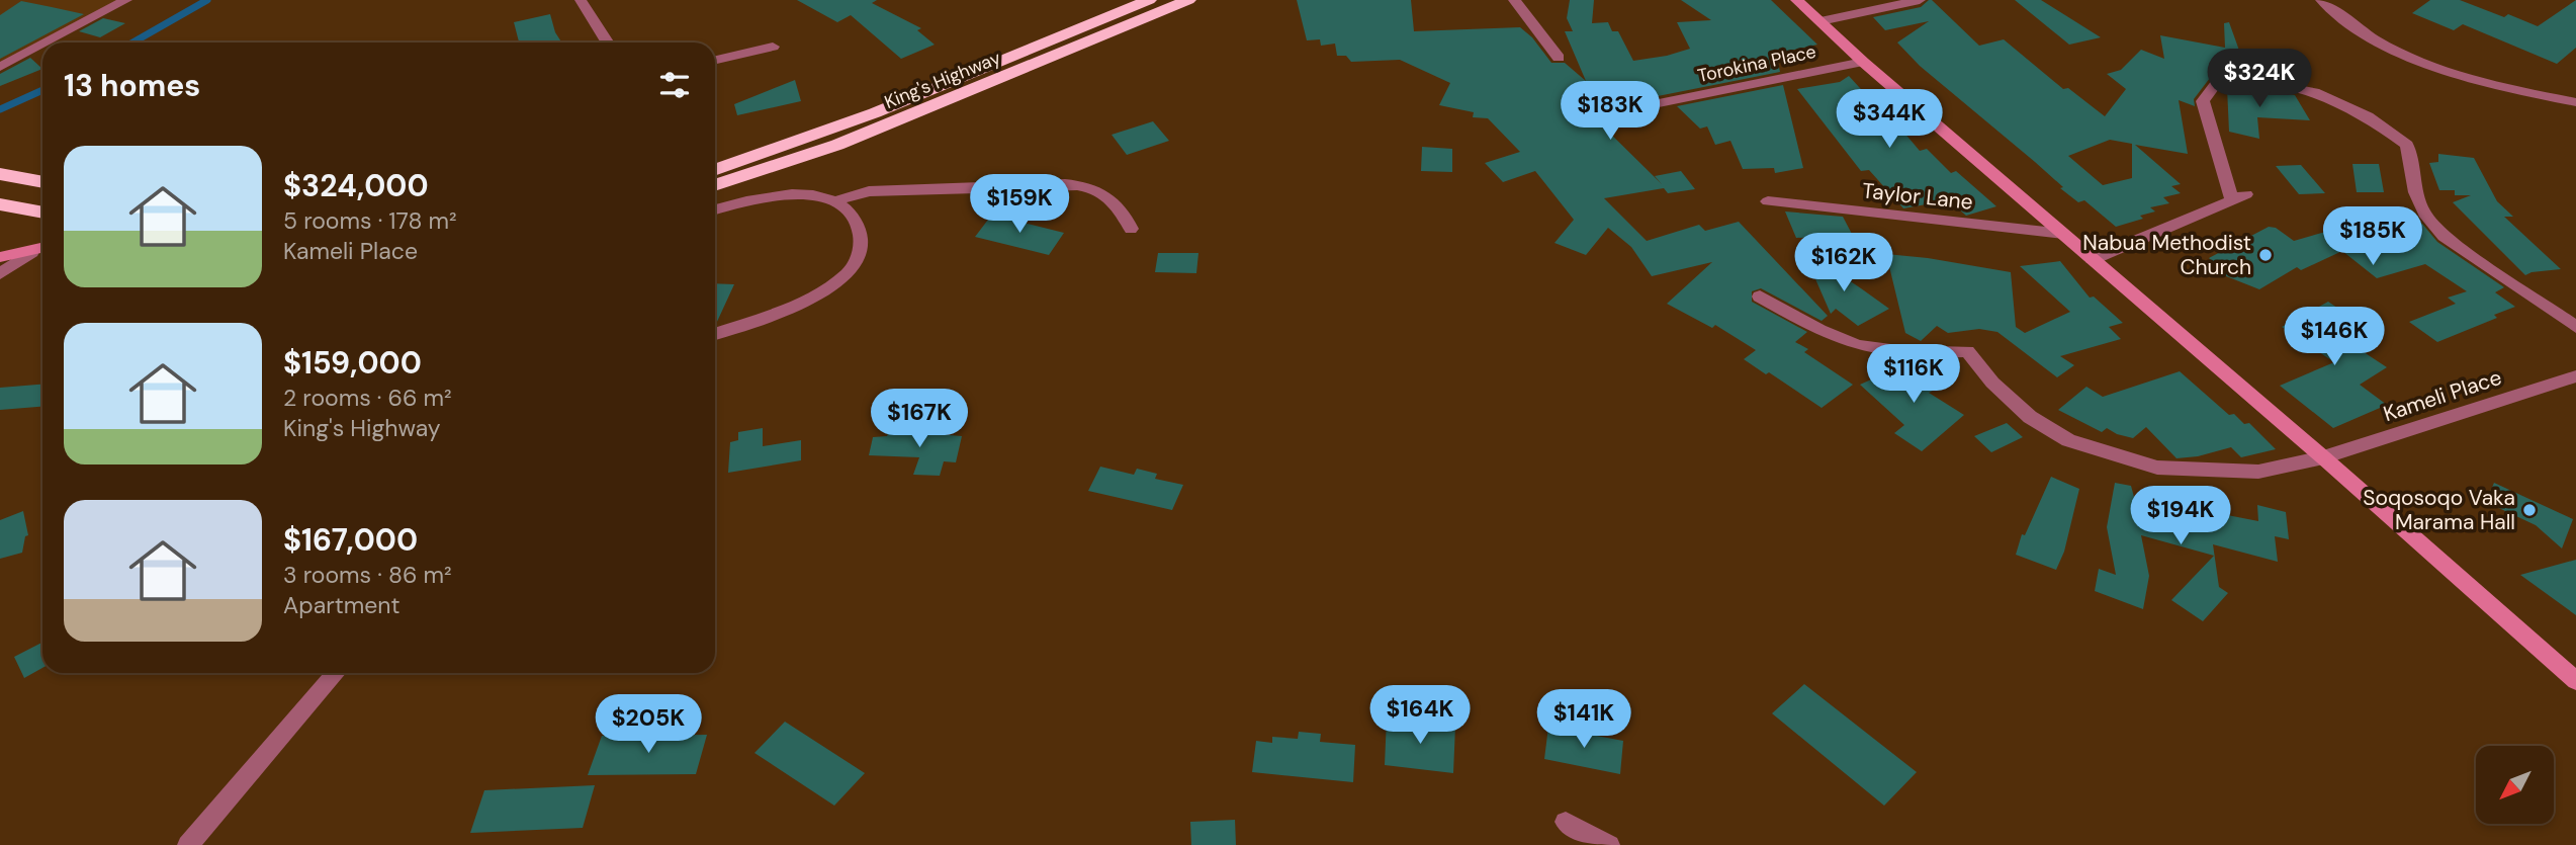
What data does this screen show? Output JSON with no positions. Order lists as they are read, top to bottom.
{
  "streets": {
    "highway": ["King's Highway"],
    "street": ["Torokina Place", "Taylor Lane", "Kameli Place"]
  },
  "places": ["Nabua Methodist Church", "Soqosoqo Vaka Marama Hall"],
  "north": "bottom left",
  "page": {
    "heading": "13 homes",
    "price": [
      "$324K",
      "$183K",
      "$344K",
      "$159K",
      "$185K",
      "$162K",
      "$146K",
      "$116K",
      "$167K",
      "$194K",
      "$164K",
      "$141K",
      "$205K"
    ],
    "list": [
      {
        "name": "$324,000",
        "note": "5 rooms · 178 m² · Kameli Place"
      },
      {
        "name": "$159,000",
        "note": "2 rooms · 66 m² · King's Highway"
      },
      {
        "name": "$167,000",
        "note": "3 rooms · 86 m² · Apartment"
      }
    ]
  }
}
